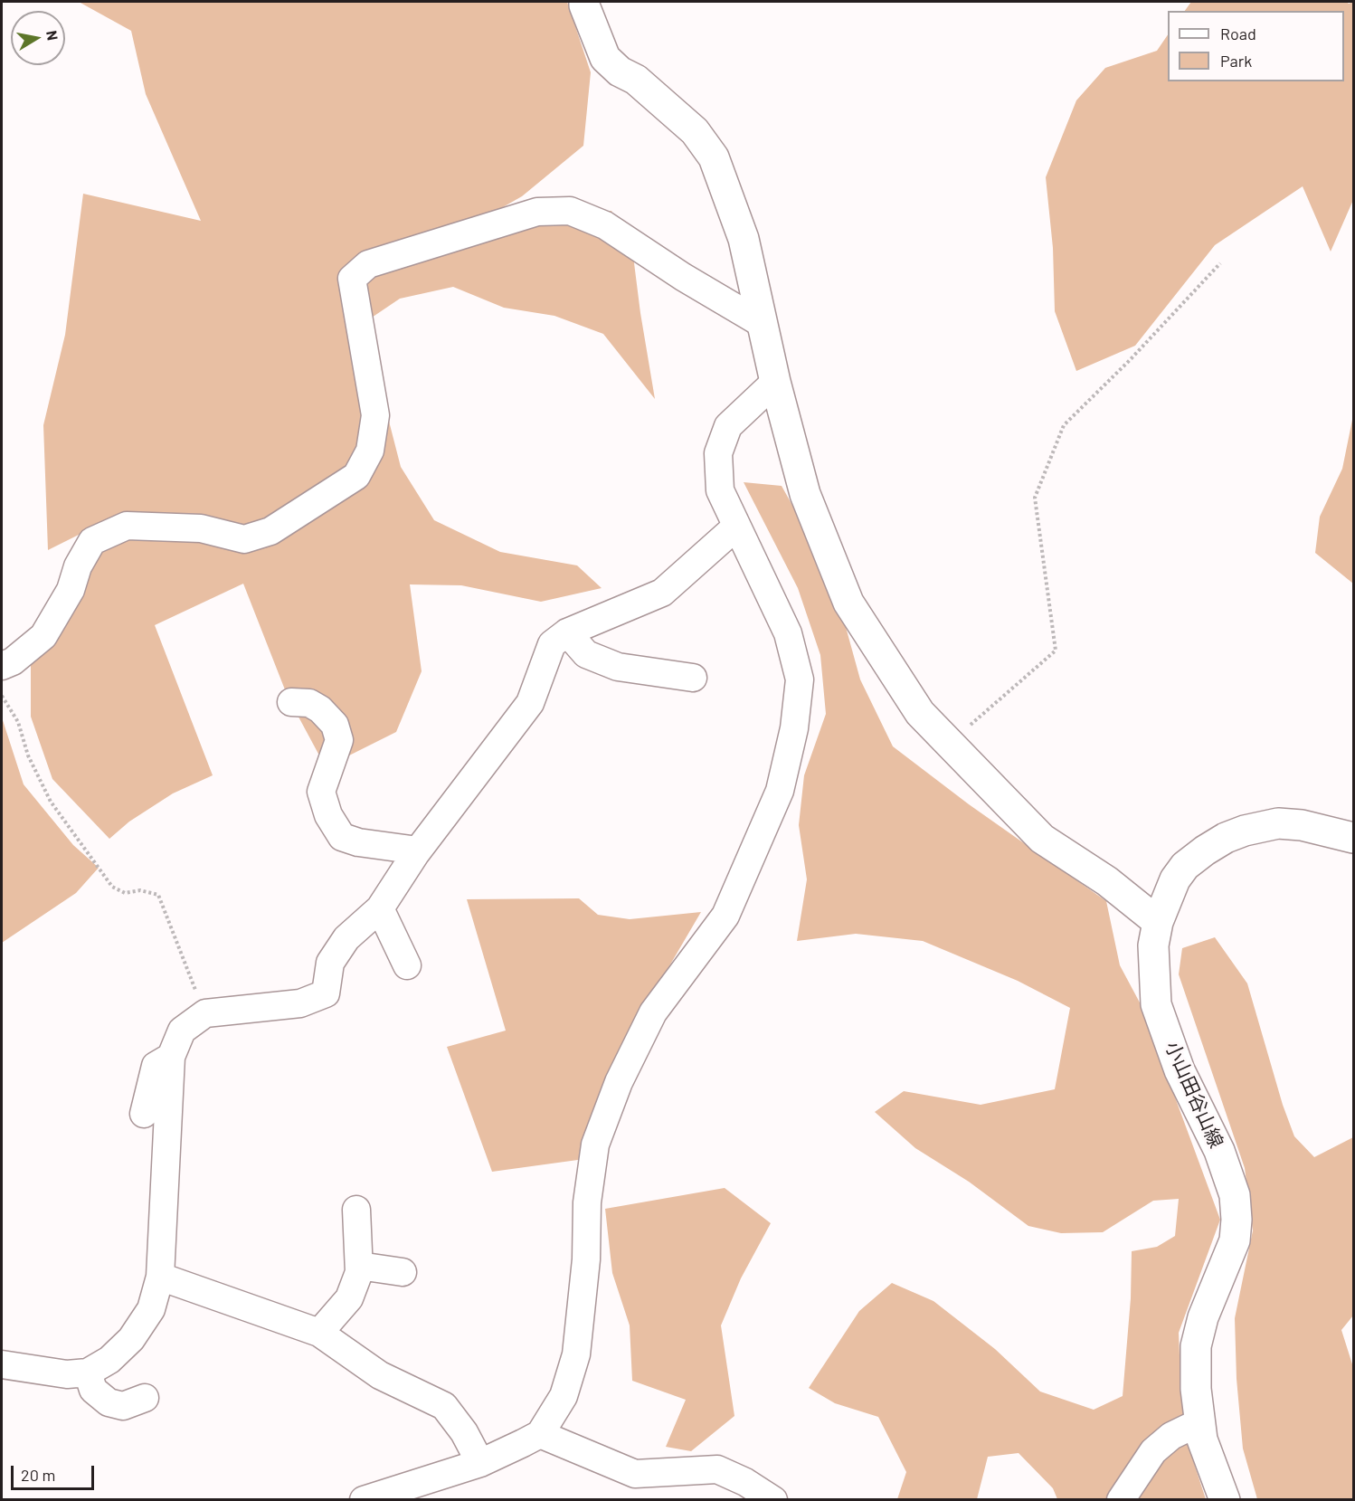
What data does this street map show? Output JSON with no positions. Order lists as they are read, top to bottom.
{
  "streets": {
    "street": ["小山田谷山線"]
  },
  "legend": ["Road", "Park"],
  "scale_bar": "20 m",
  "north": "right"
}
